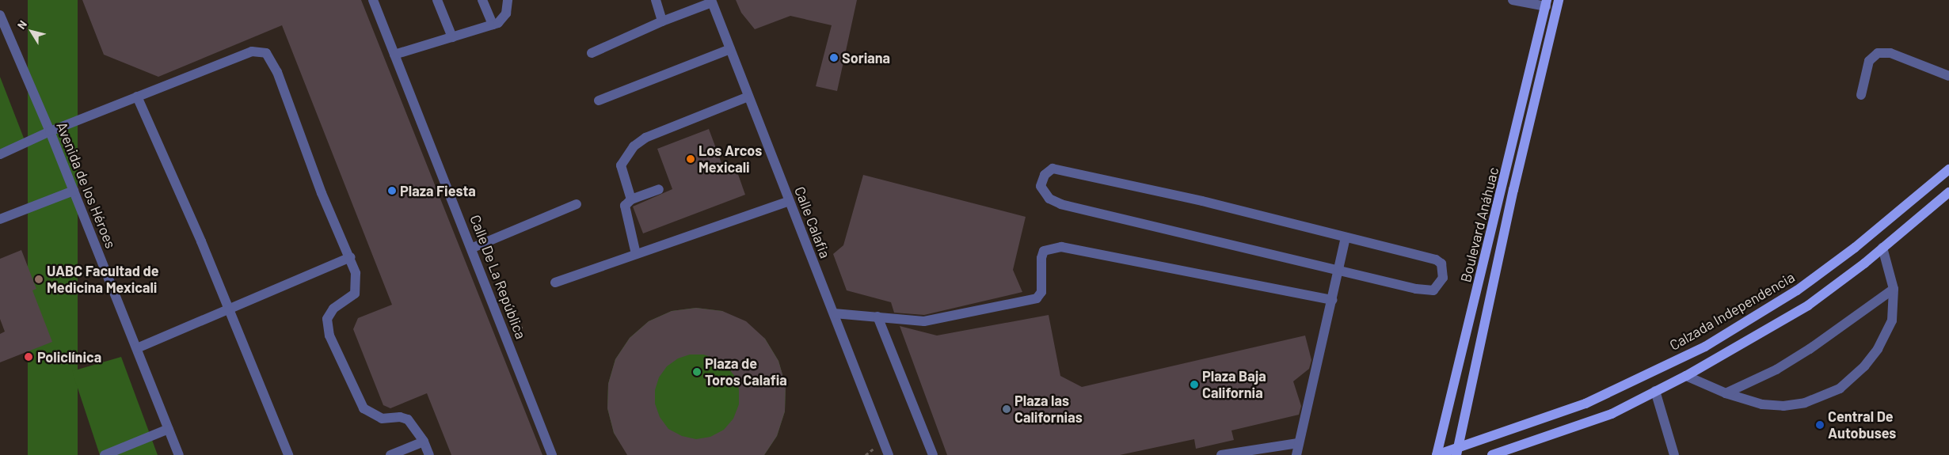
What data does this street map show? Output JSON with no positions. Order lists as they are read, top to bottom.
{
  "streets": {
    "main road": ["Boulevard Anáhuac", "Calzada Independencia"],
    "street": ["Avenida de los Héroes", "Calle Calafia", "Calle De La República"]
  },
  "crossings": [
    ["Boulevard Anáhuac", "Calzada Independencia"]
  ],
  "places": [
    "Soriana",
    "Los Arcos Mexicali",
    "Plaza Fiesta",
    "UABC Facultad de Medicina Mexicali",
    "Policlínica",
    "Plaza de Toros Calafia",
    "Plaza Baja California",
    "Plaza las Californias",
    "Central De Autobuses"
  ],
  "north": "top left"
}
